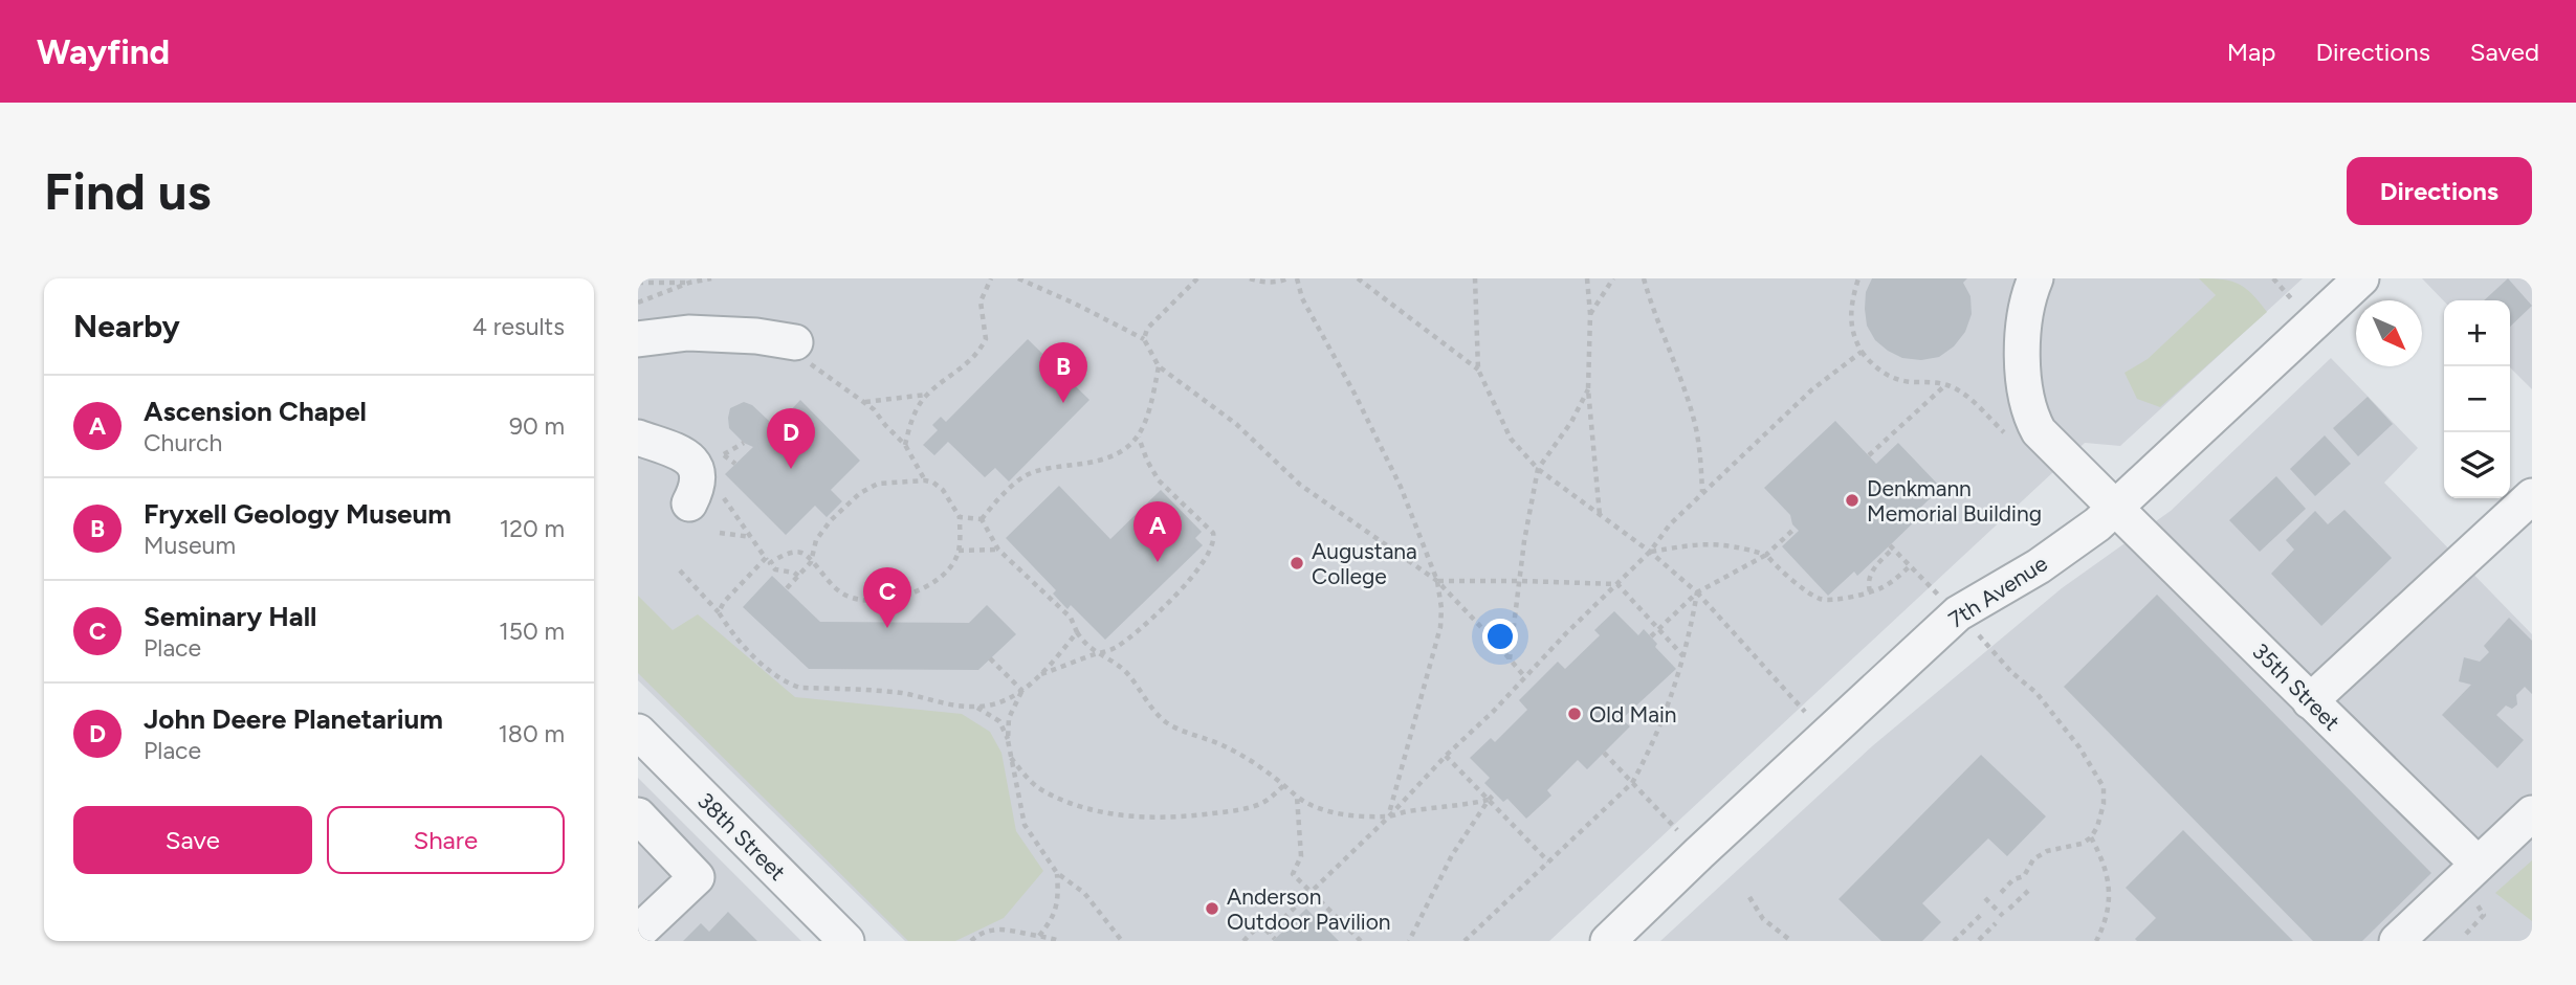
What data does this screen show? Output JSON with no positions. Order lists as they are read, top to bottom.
{
  "streets": {
    "street": ["7th Avenue", "35th Street", "38th Street"]
  },
  "crossings": [
    ["7th Avenue", "35th Street"]
  ],
  "places": [
    "Denkmann Memorial Building",
    "Augustana College",
    "Old Main",
    "Anderson Outdoor Pavilion"
  ],
  "north": "bottom right",
  "page": {
    "header": "Wayfind",
    "nav": ["Map", "Directions", "Saved"],
    "buttons": [
      "Directions",
      ["Save", "Share"]
    ],
    "title": "Find us",
    "heading": ["Nearby", "4 results"],
    "map_buttons": ["+", "−"],
    "pins": [
      "B",
      "D",
      "A",
      "C"
    ],
    "list": [
      {
        "mark": "A",
        "name": "Ascension Chapel",
        "note": "Church",
        "value": "90 m"
      },
      {
        "mark": "B",
        "name": "Fryxell Geology Museum",
        "note": "Museum",
        "value": "120 m"
      },
      {
        "mark": "C",
        "name": "Seminary Hall",
        "note": "Place",
        "value": "150 m"
      },
      {
        "mark": "D",
        "name": "John Deere Planetarium",
        "note": "Place",
        "value": "180 m"
      }
    ]
  }
}
